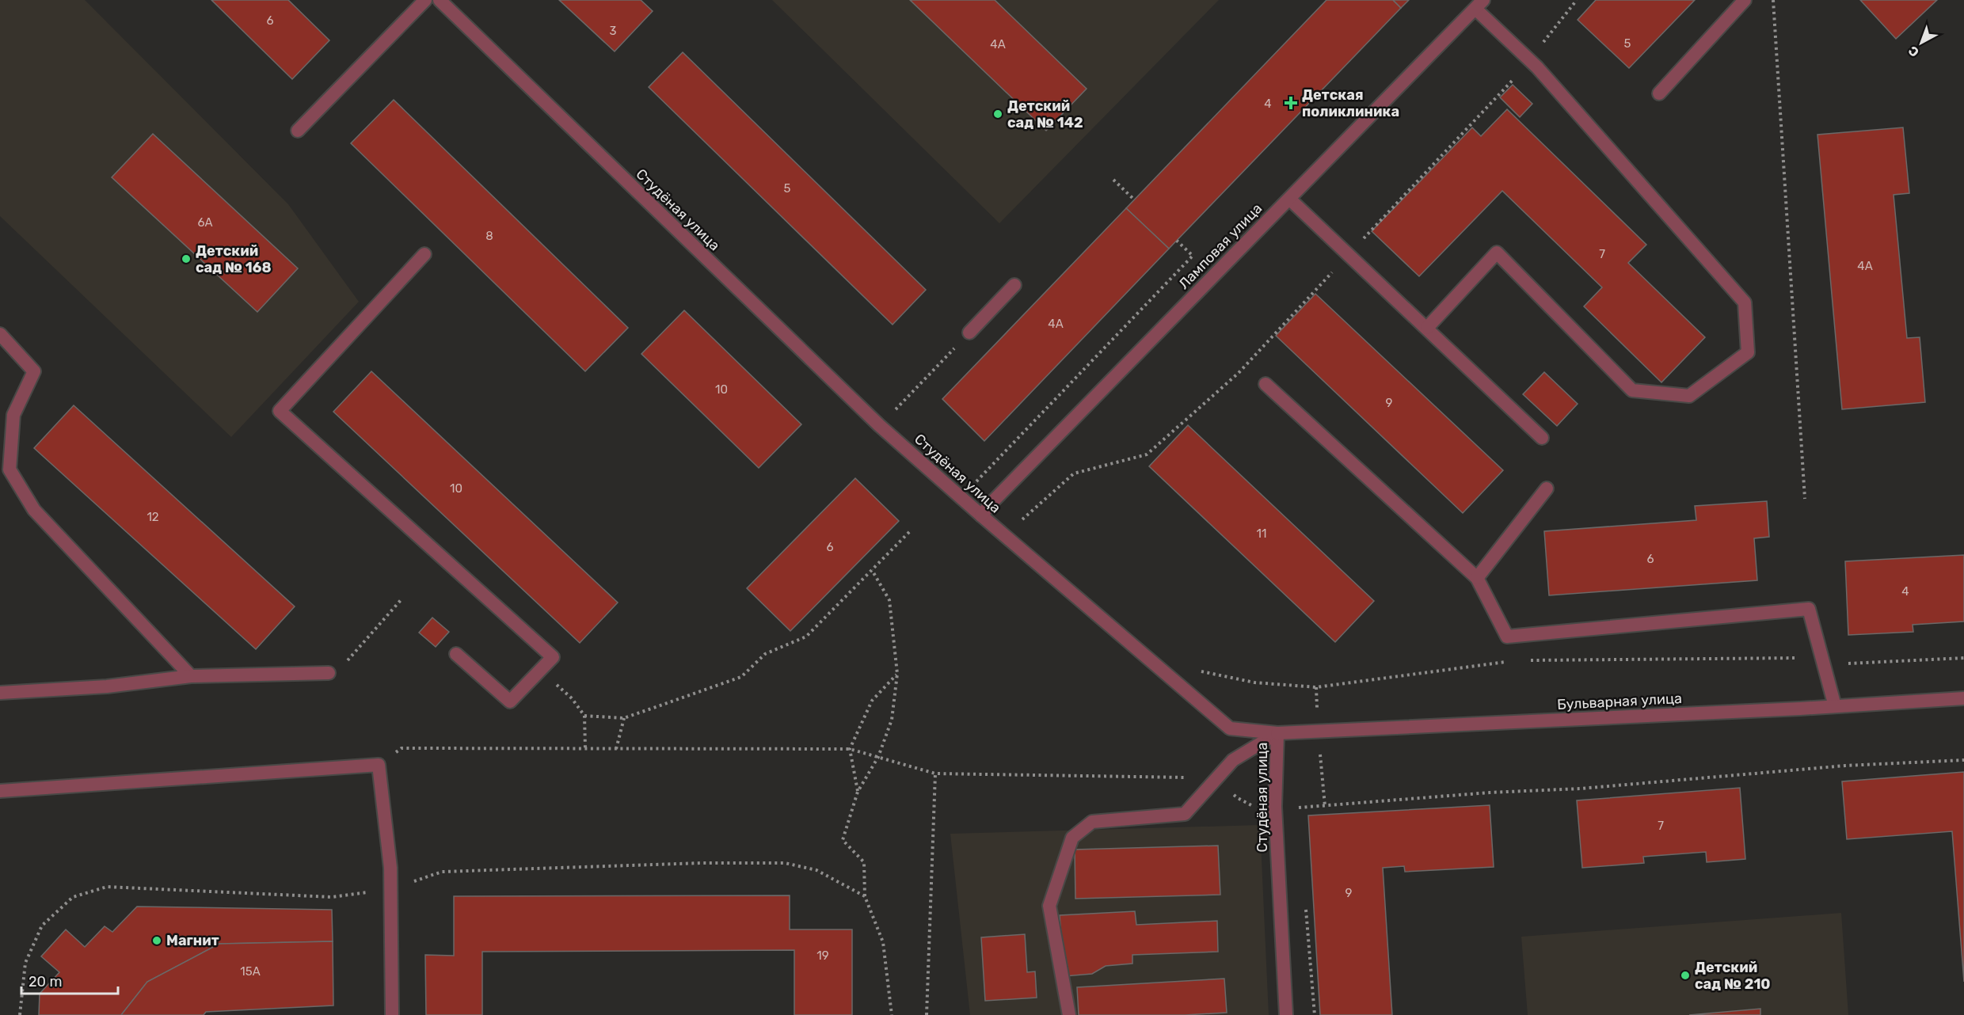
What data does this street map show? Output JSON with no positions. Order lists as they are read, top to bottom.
{
  "streets": {
    "street": ["Студёная улица", "Ламповая улица", "Бульварная улица"]
  },
  "crossings": [
    ["Студёная улица", "Ламповая улица"],
    ["Студёная улица", "Бульварная улица"]
  ],
  "places": {
    "health": ["Детская поликлиника"],
    "other": [
      "Детский сад № 142",
      "Детский сад № 168",
      "Магнит",
      "Детский сад № 210"
    ]
  },
  "house_numbers": [
    "6",
    "3",
    "5",
    "4А",
    "4",
    "5",
    "6А",
    "8",
    "7",
    "4А",
    "4А",
    "10",
    "9",
    "10",
    "12",
    "11",
    "6",
    "6",
    "4",
    "7",
    "9",
    "19",
    "15А"
  ],
  "scale_bar": "20 m",
  "north": "bottom left"
}
